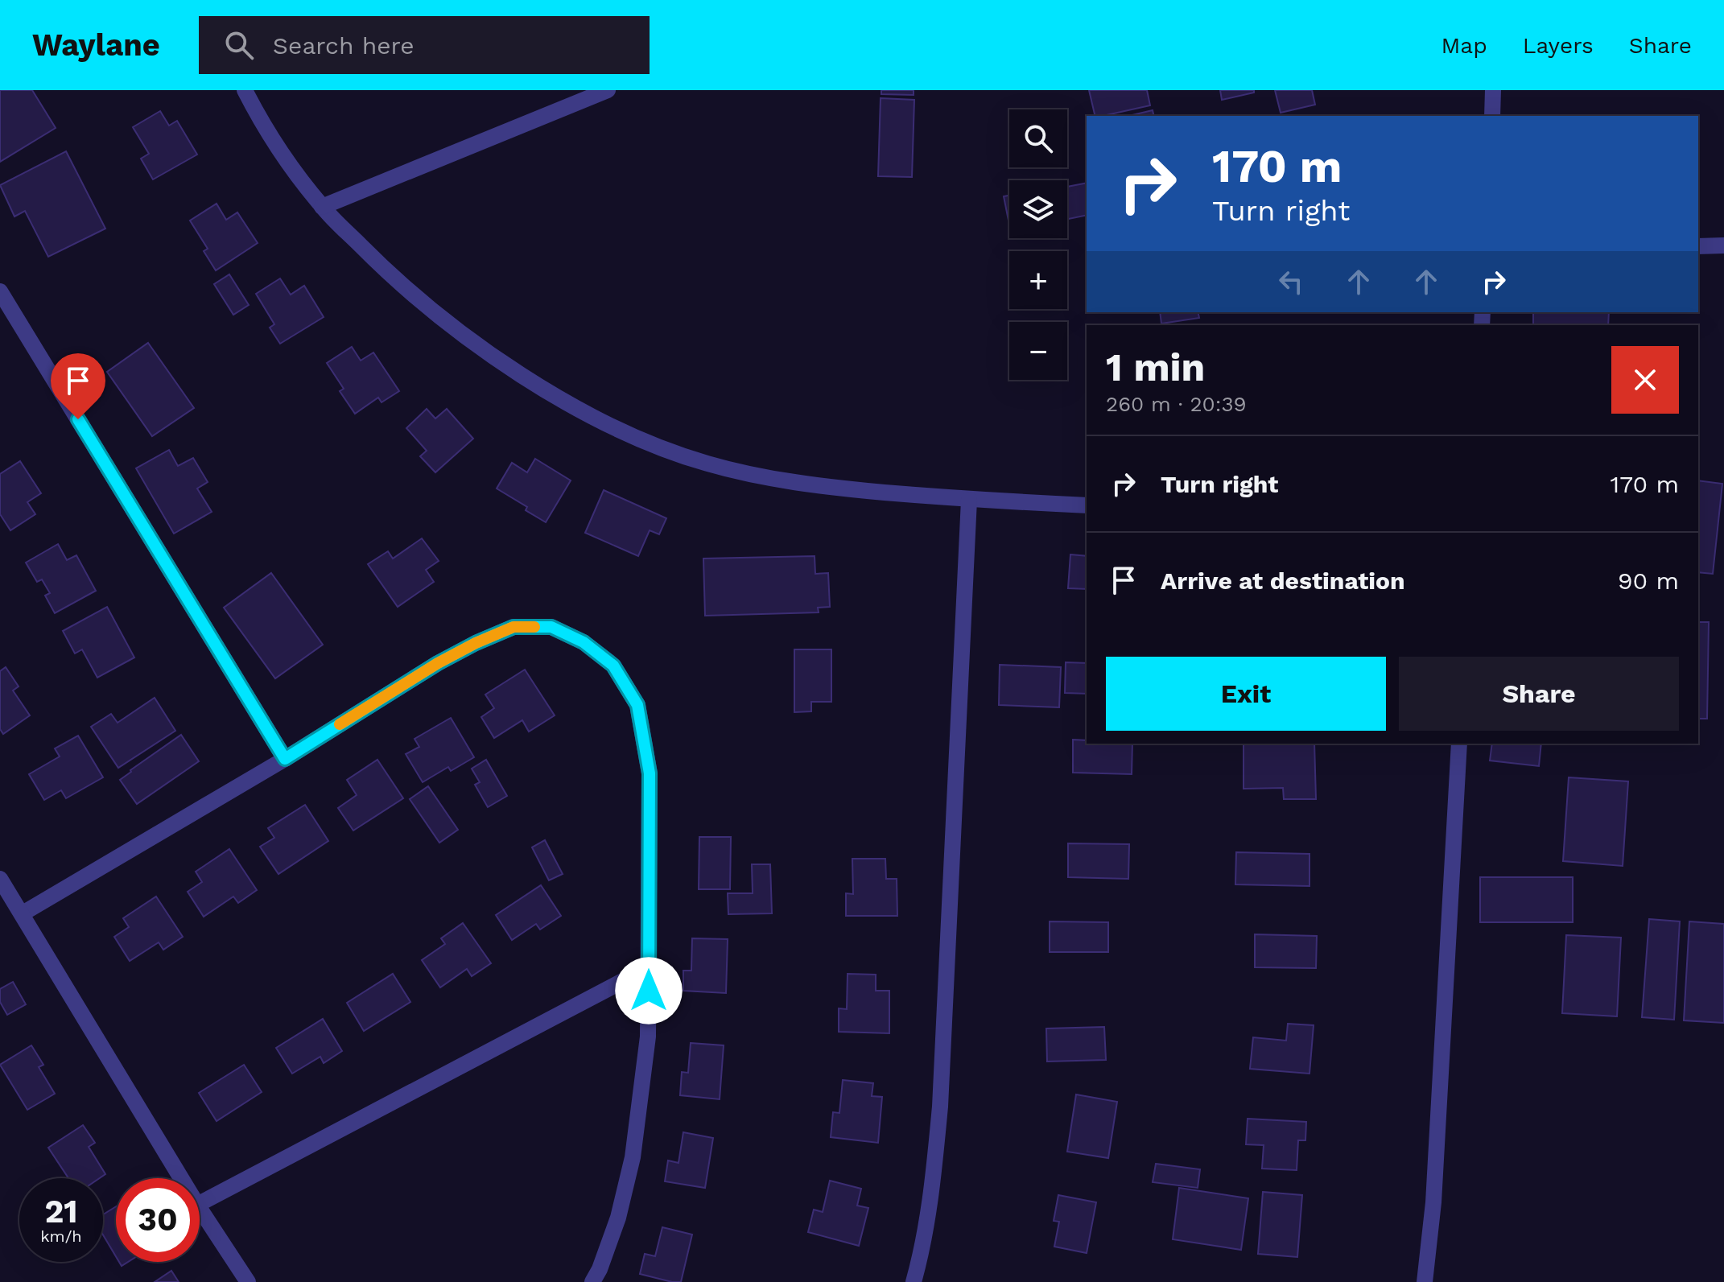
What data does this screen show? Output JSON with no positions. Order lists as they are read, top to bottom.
{
  "page": {
    "header": "Waylane",
    "search": "Search here",
    "nav": ["Map", "Layers", "Share"],
    "map_buttons": ["+", "−"],
    "turn": ["170 m", "Turn right"],
    "heading": ["1 min", "260 m · 20:39"],
    "list": [
      {
        "name": "Turn right",
        "value": "170 m"
      },
      {
        "name": "Arrive at destination",
        "value": "90 m"
      }
    ],
    "buttons": ["Exit", "Share"],
    "speed": "21 km/h",
    "limit": "30"
  }
}
